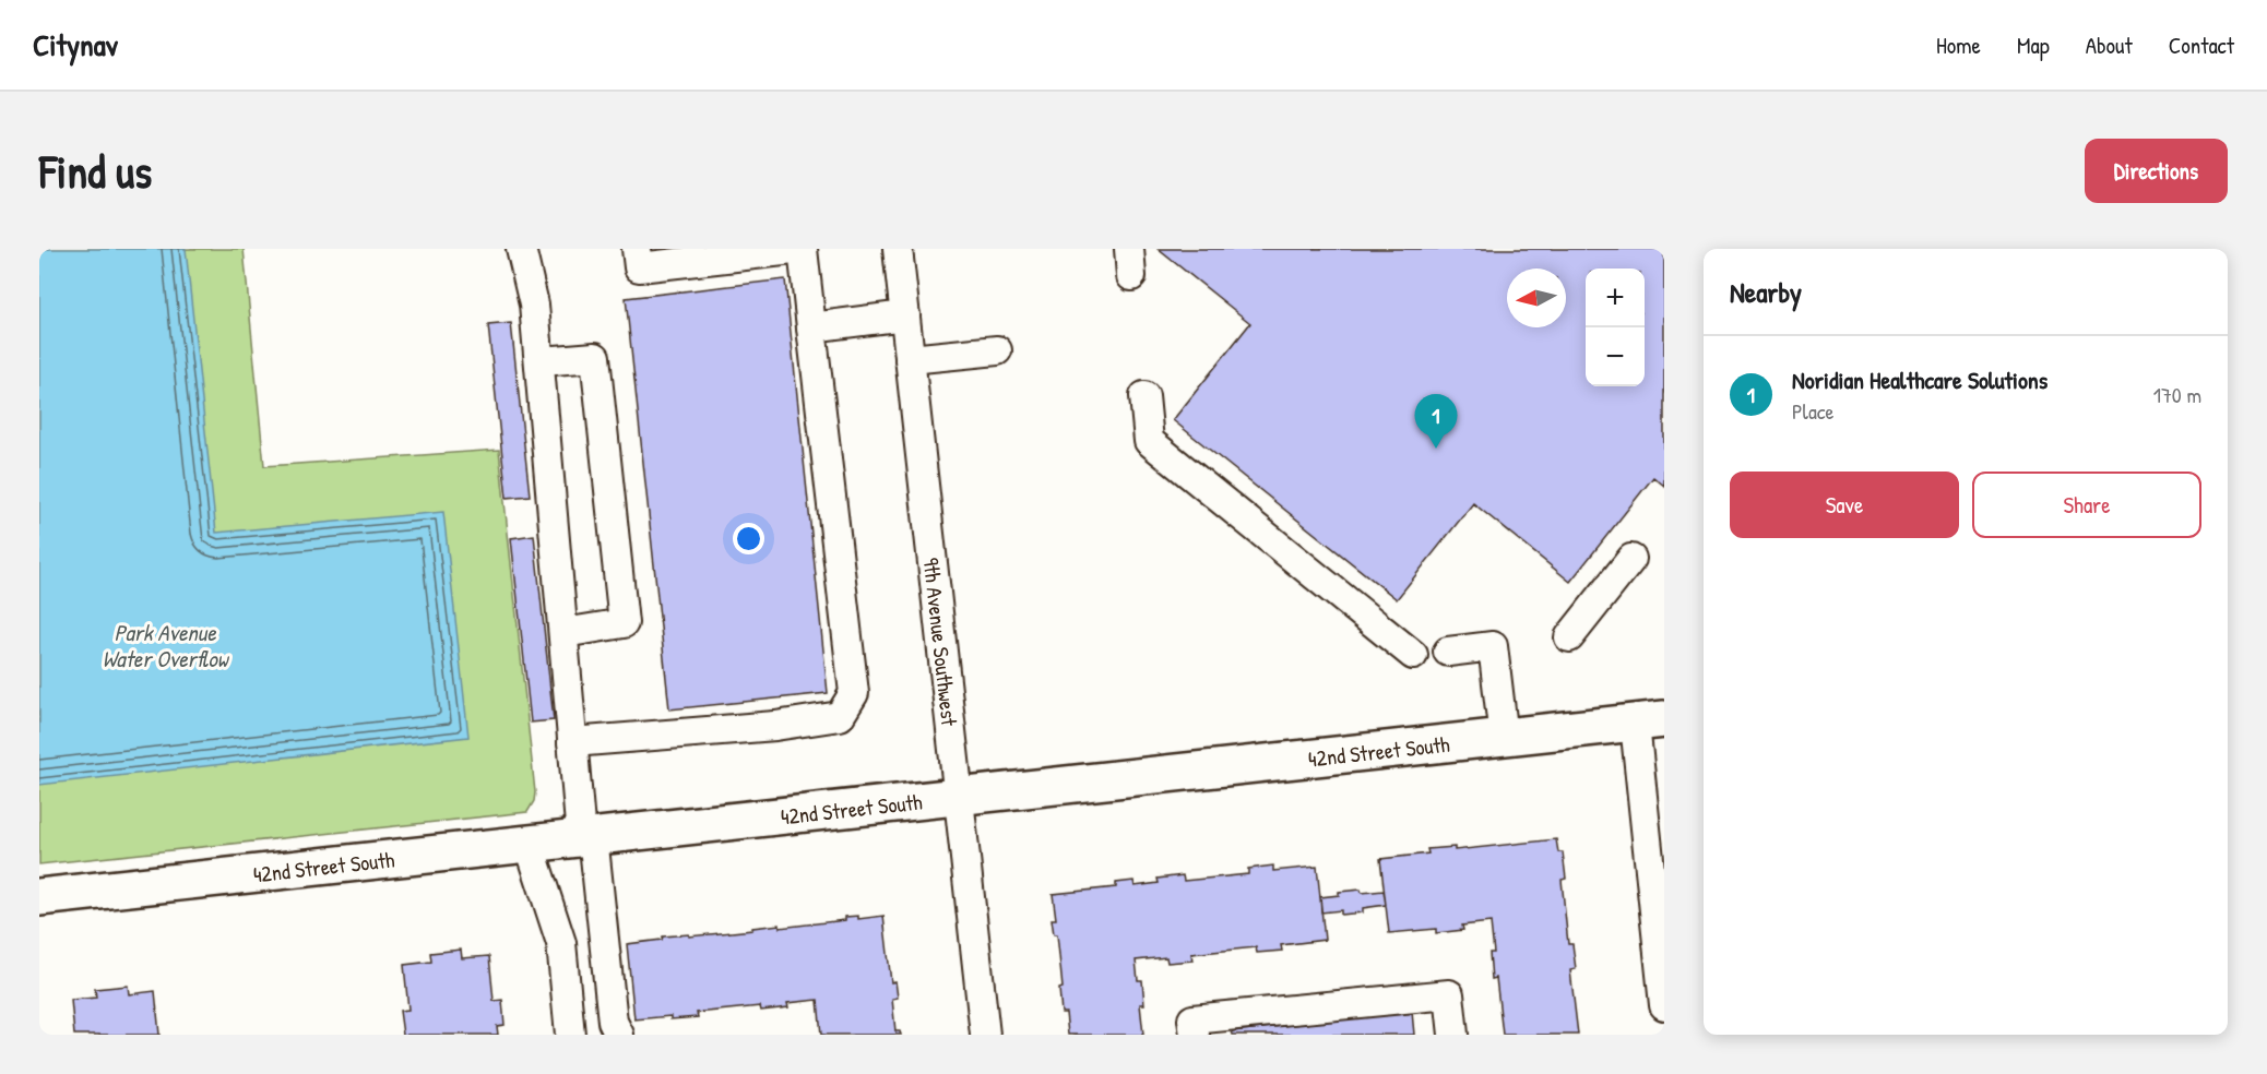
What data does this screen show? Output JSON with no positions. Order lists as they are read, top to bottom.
{
  "streets": {
    "main road": ["42nd Street South"],
    "street": ["9th Avenue Southwest"]
  },
  "crossings": [
    ["9th Avenue Southwest", "42nd Street South"]
  ],
  "water": ["Park Avenue Water Overflow"],
  "north": "left",
  "page": {
    "header": "Citynav",
    "nav": [
      "Home",
      "Map",
      "About",
      "Contact"
    ],
    "buttons": [
      "Directions",
      ["Save", "Share"]
    ],
    "title": "Find us",
    "heading": "Nearby",
    "map_buttons": ["+", "−"],
    "list": [
      {
        "mark": "1",
        "name": "Noridian Healthcare Solutions",
        "note": "Place",
        "value": "170 m"
      }
    ],
    "pins": "1"
  }
}
